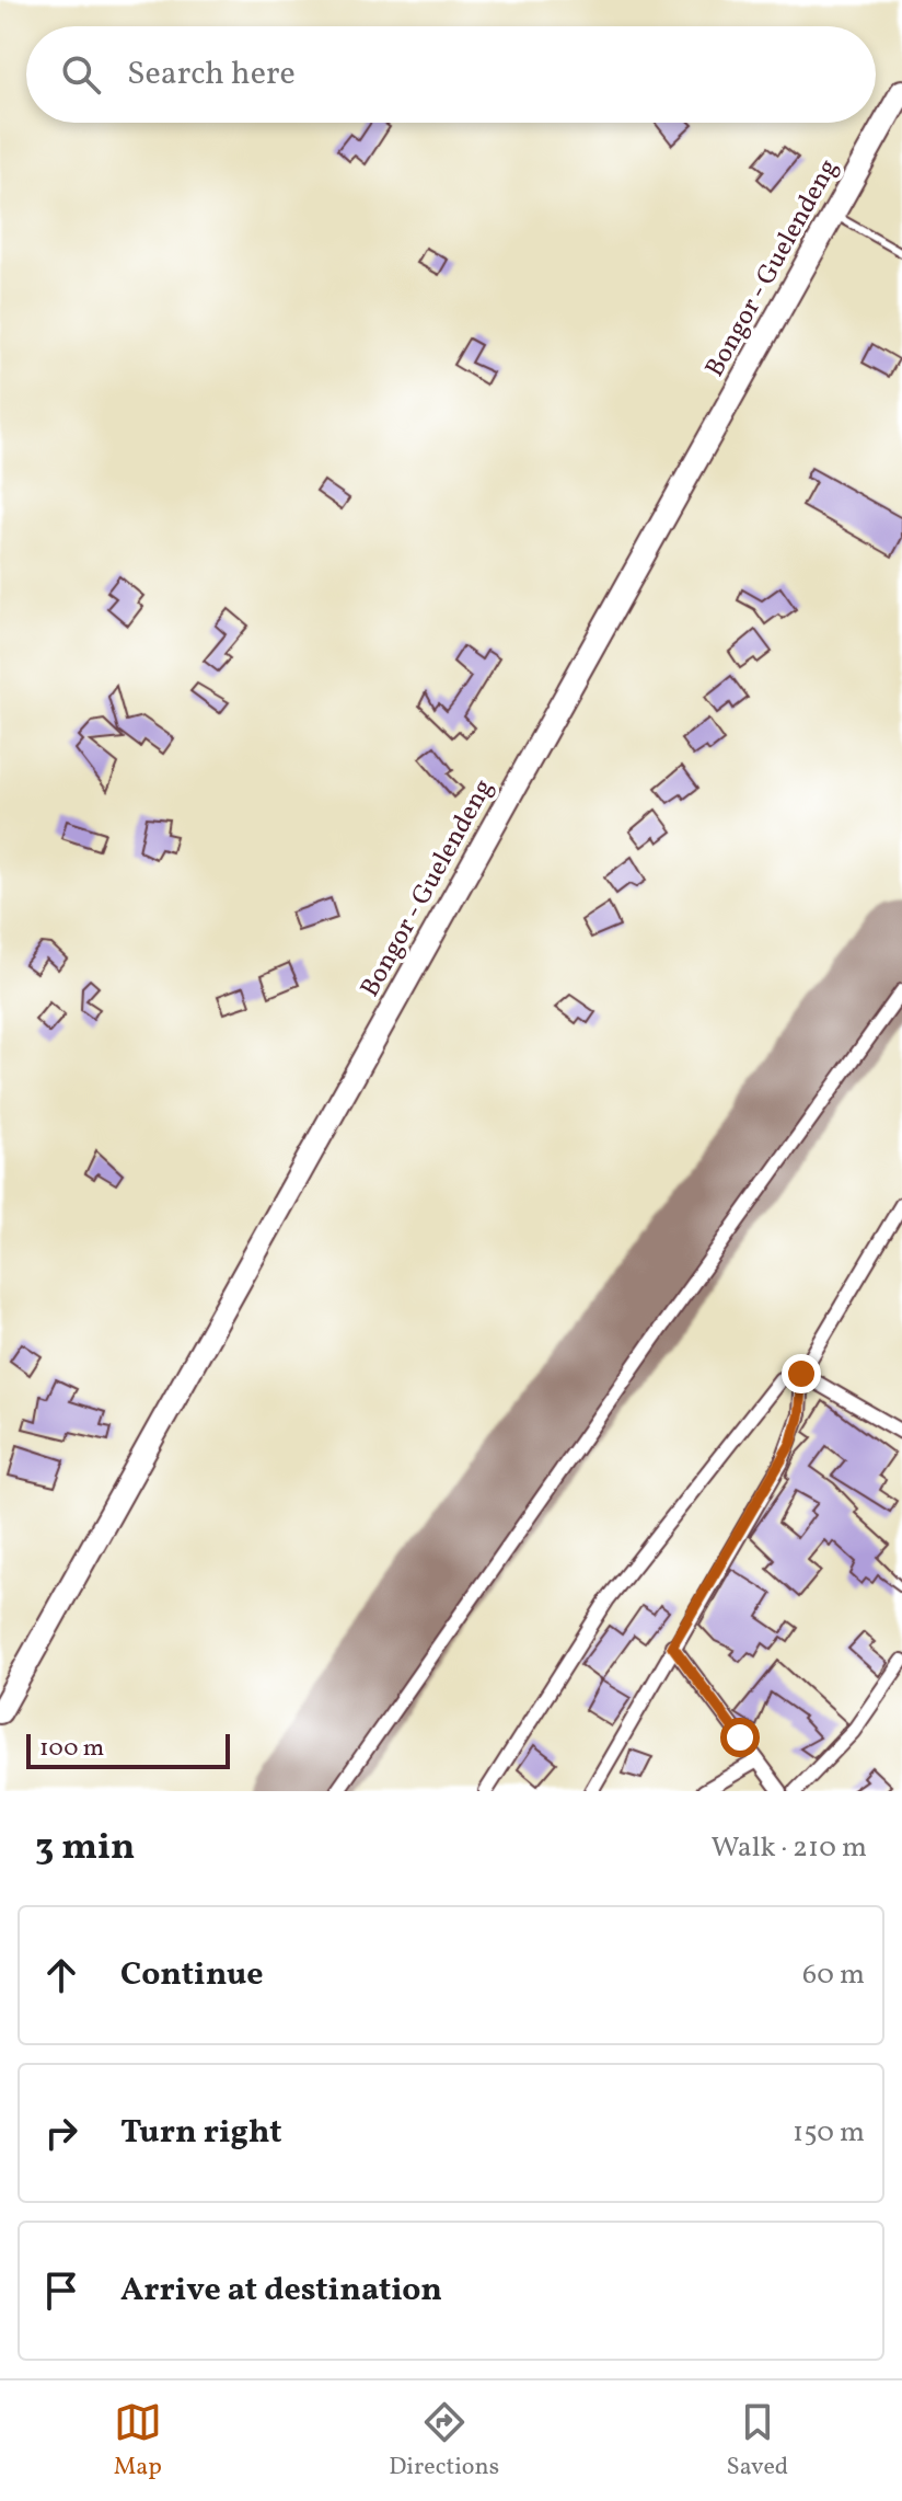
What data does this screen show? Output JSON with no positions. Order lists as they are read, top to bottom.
{
  "streets": {
    "highway": ["Bongor - Guelendeng"]
  },
  "scale_bar": "100 m",
  "page": {
    "search": "Search here",
    "scale": "100 m",
    "heading": ["3 min", "Walk · 210 m"],
    "list": [
      ["Continue", "60 m"],
      ["Turn right", "150 m"],
      "Arrive at destination"
    ],
    "nav": ["Map", "Directions", "Saved"]
  }
}
